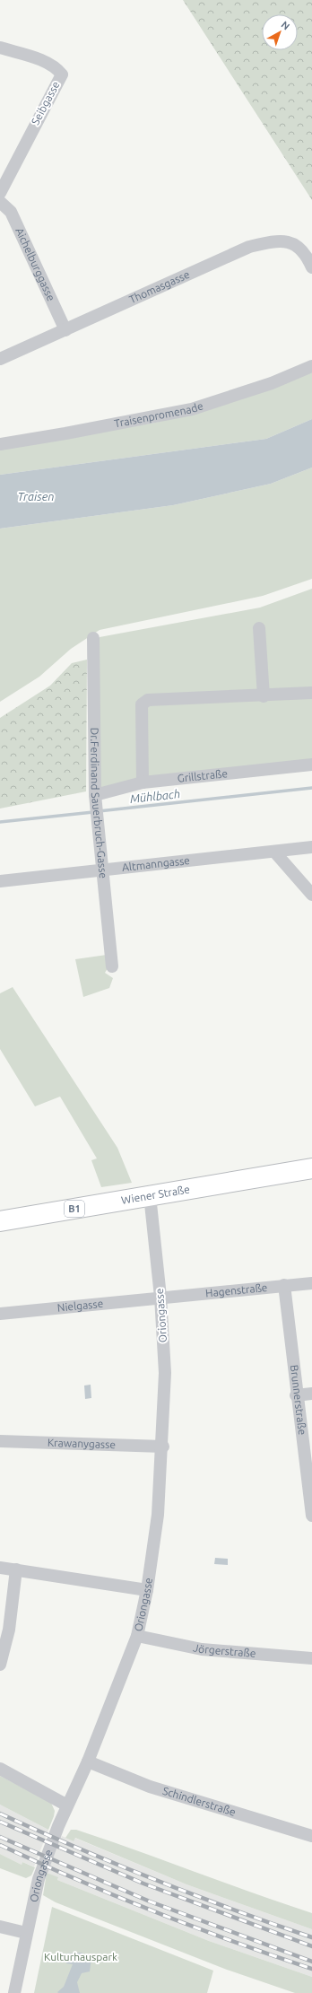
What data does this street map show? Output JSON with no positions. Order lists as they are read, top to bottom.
{
  "streets": {
    "main road": ["Wiener Straße", "B1"],
    "street": [
      "Seibgasse",
      "Aichelburggasse",
      "Thomasgasse",
      "Traisenpromenade",
      "Grillstraße",
      "Dr.Ferdinand Sauerbruch-Gasse",
      "Altmanngasse",
      "Hagenstraße",
      "Nielgasse",
      "Oriongasse",
      "Brunnerstraße",
      "Krawanygasse",
      "Jörgerstraße",
      "Schindlerstraße"
    ]
  },
  "crossings": [
    ["Aichelburggasse", "Thomasgasse"],
    ["Grillstraße", "Dr.Ferdinand Sauerbruch-Gasse"],
    ["Dr.Ferdinand Sauerbruch-Gasse", "Altmanngasse"],
    ["Wiener Straße", "Oriongasse"],
    ["Hagenstraße", "Nielgasse"],
    ["Hagenstraße", "Oriongasse"],
    ["Hagenstraße", "Brunnerstraße"],
    ["Nielgasse", "Oriongasse"],
    ["Oriongasse", "Krawanygasse"],
    ["Oriongasse", "Jörgerstraße"],
    ["Oriongasse", "Schindlerstraße"]
  ],
  "water": ["Traisen", "Mühlbach"],
  "parks": ["Kulturhauspark"],
  "north": "top right"
}
